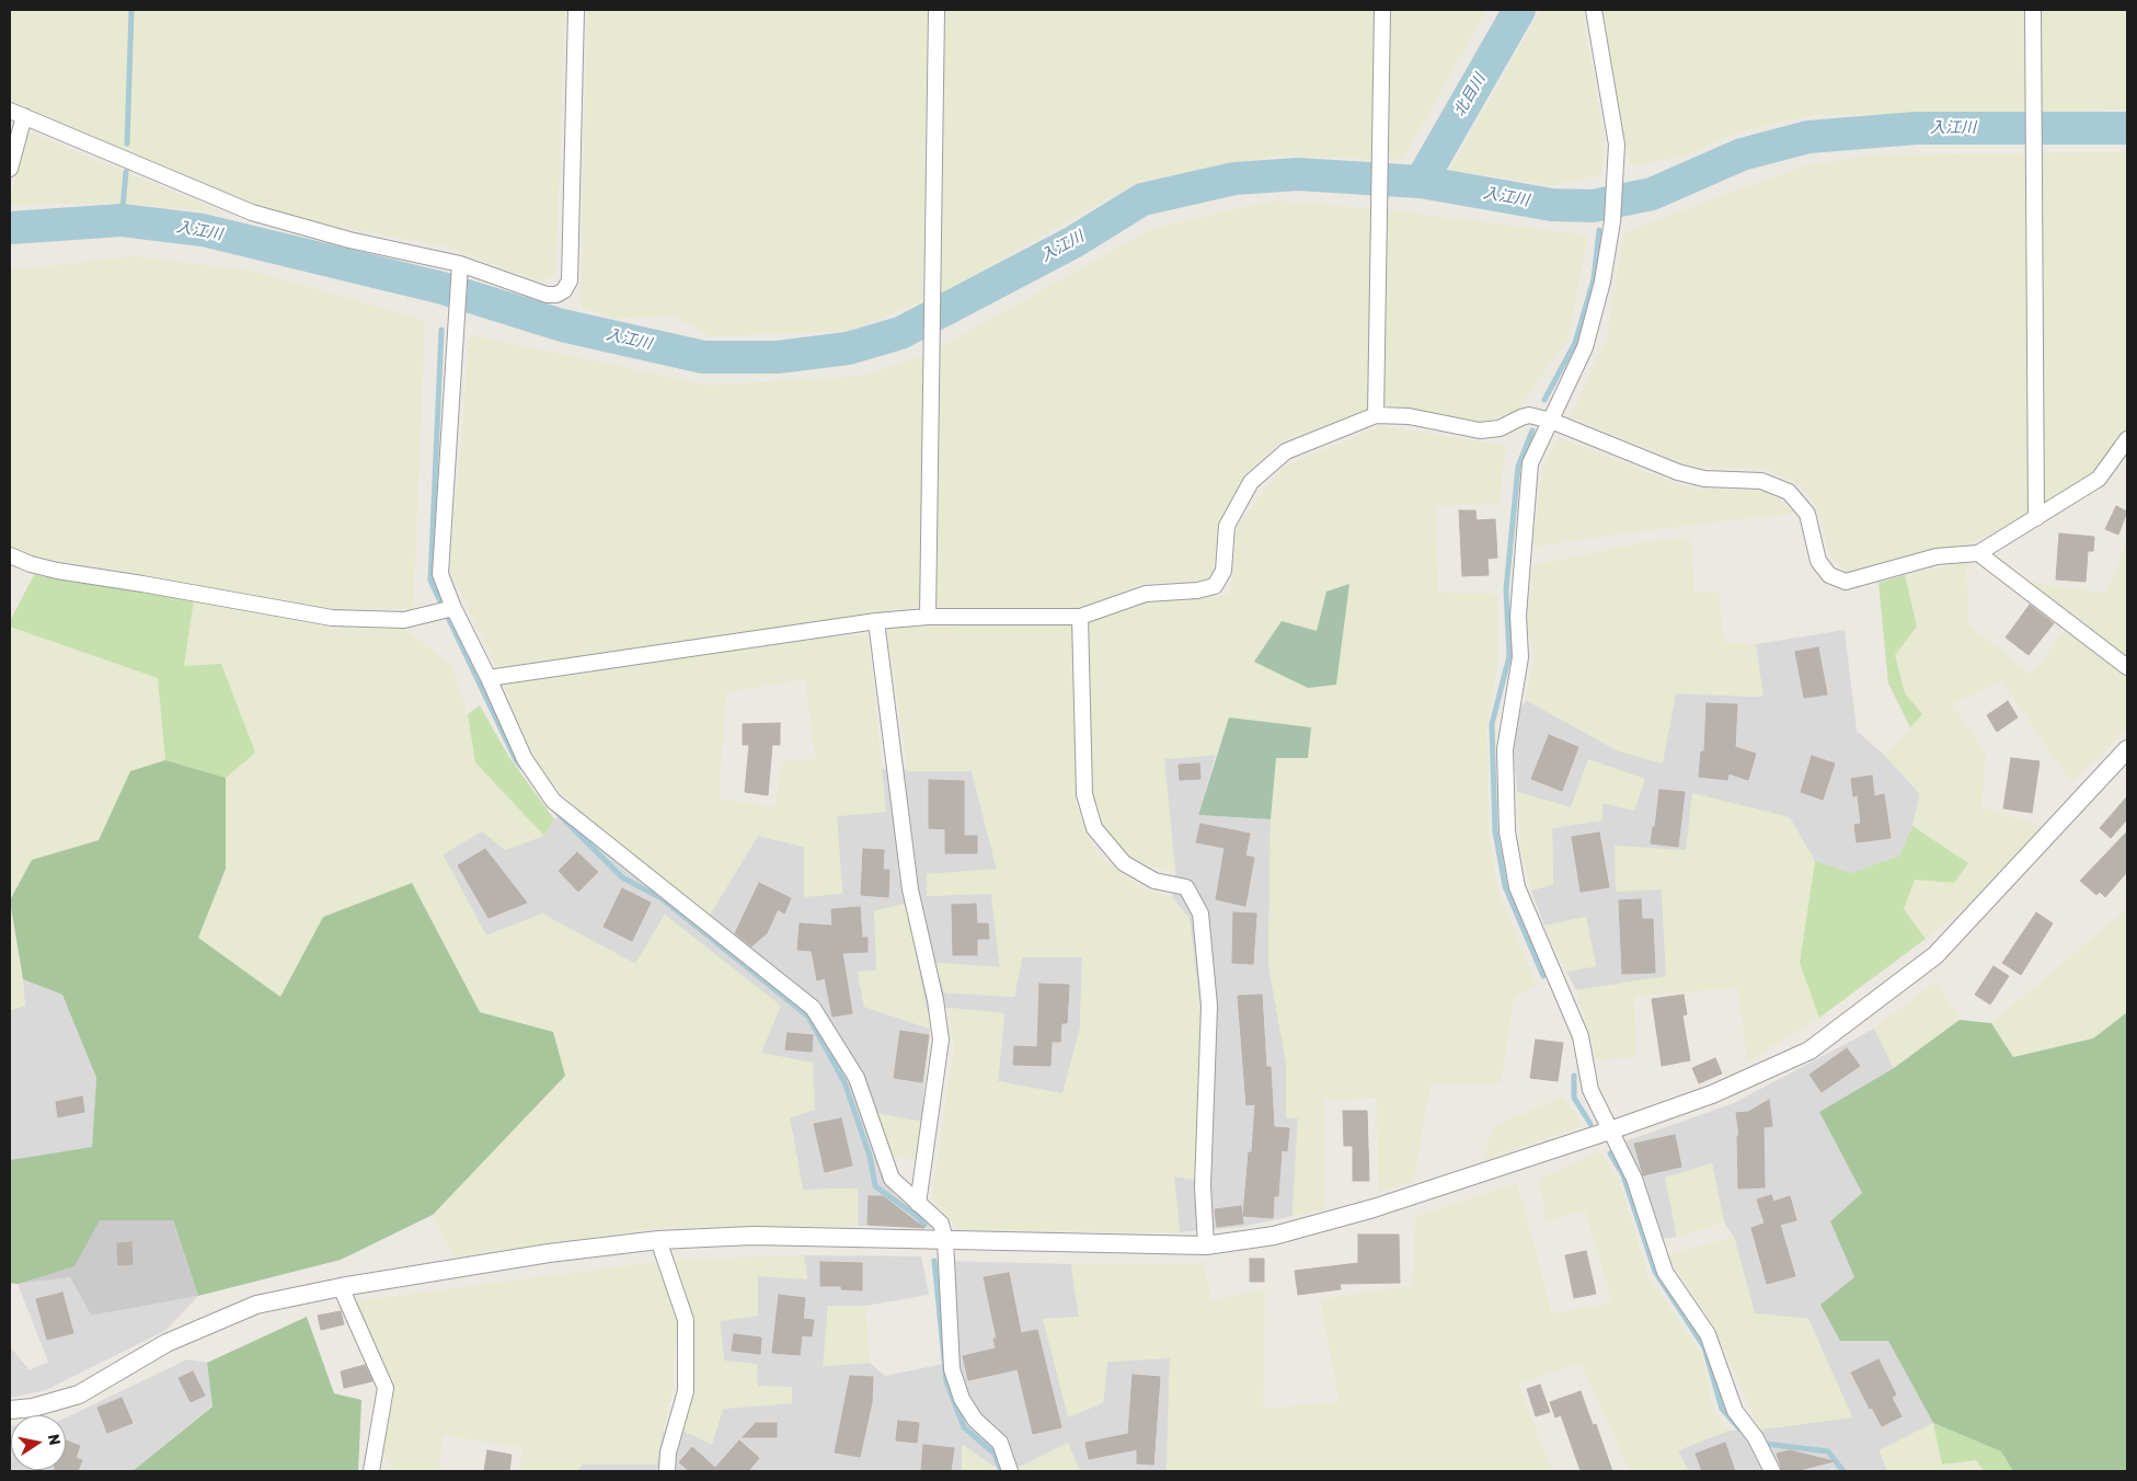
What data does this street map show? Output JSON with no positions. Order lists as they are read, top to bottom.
{
  "water": ["北目川", "入江川"],
  "north": "right"
}
